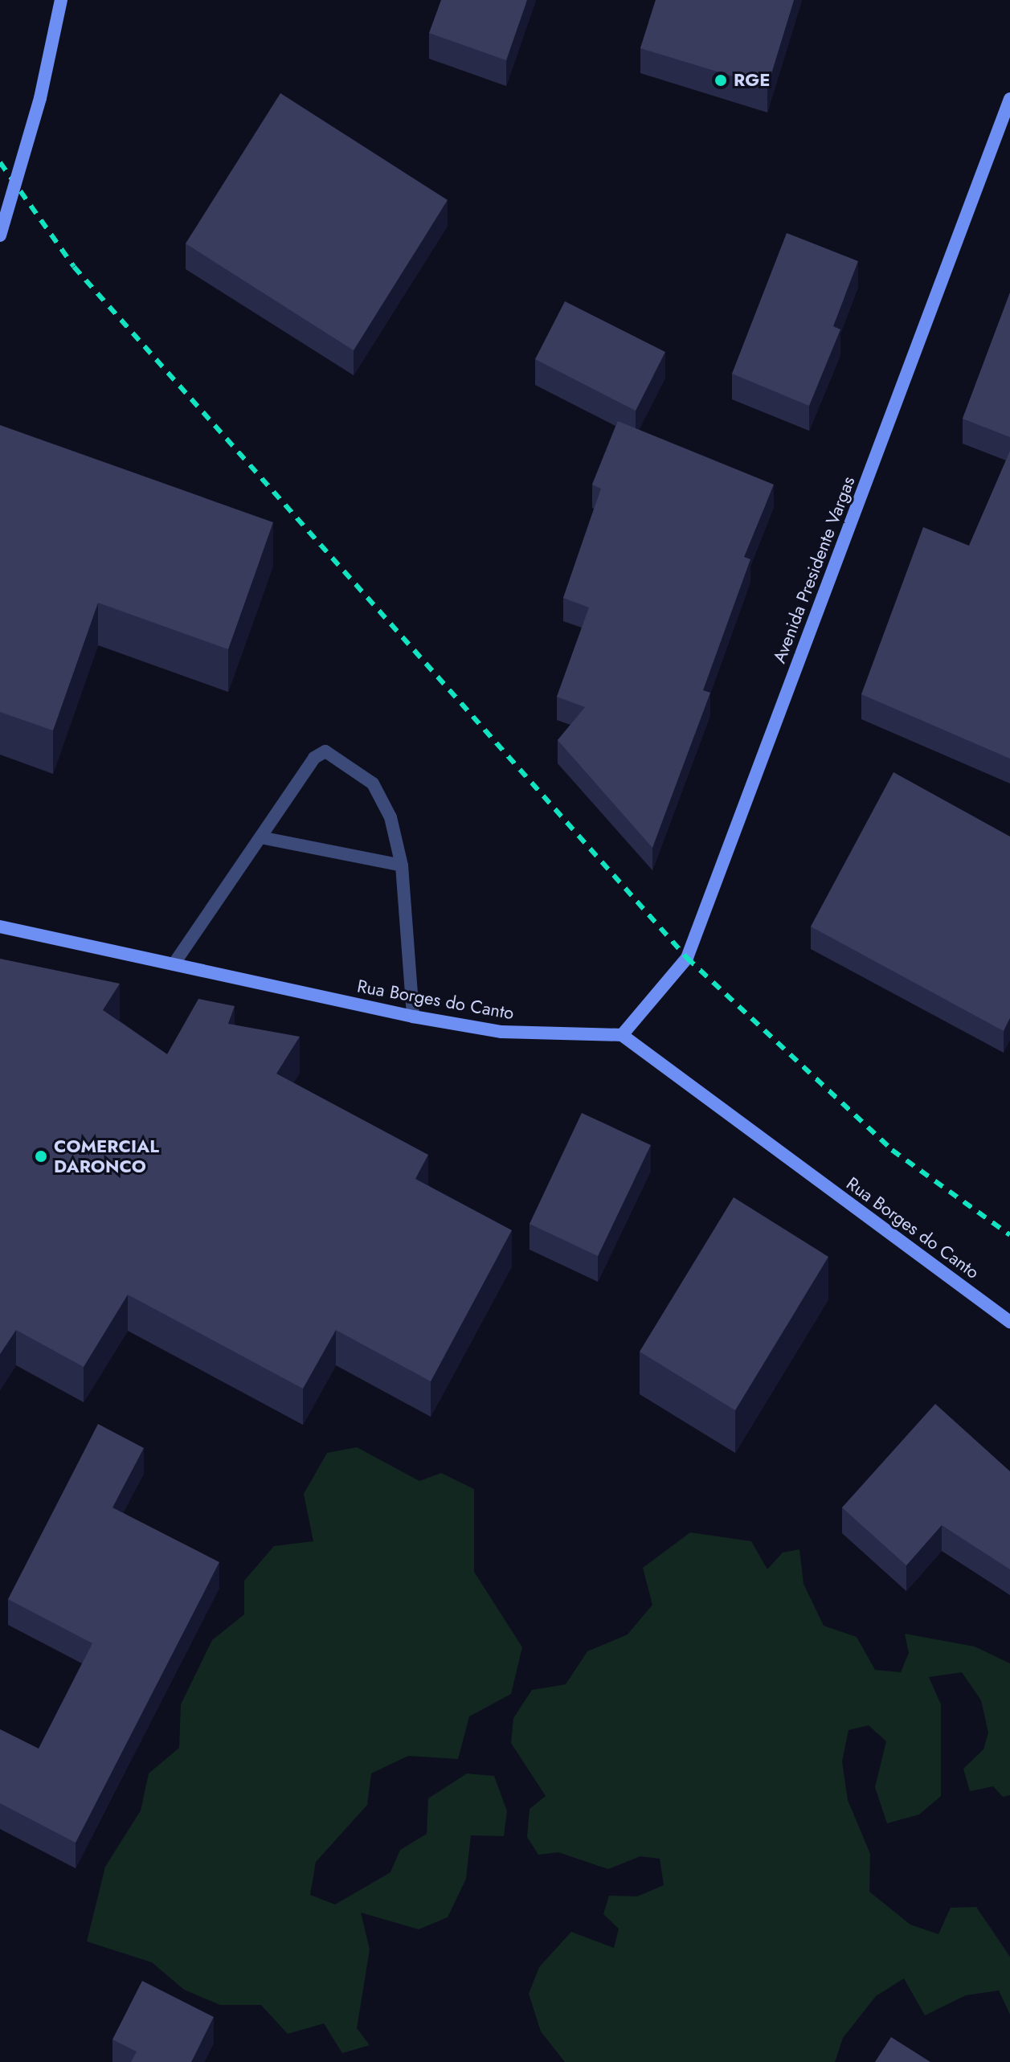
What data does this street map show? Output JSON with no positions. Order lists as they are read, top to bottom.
{
  "streets": {
    "main road": ["Avenida Presidente Vargas", "Rua Borges do Canto"]
  },
  "crossings": [
    ["Avenida Presidente Vargas", "Rua Borges do Canto"]
  ],
  "places": ["RGE", "COMERCIAL DARONCO"]
}
